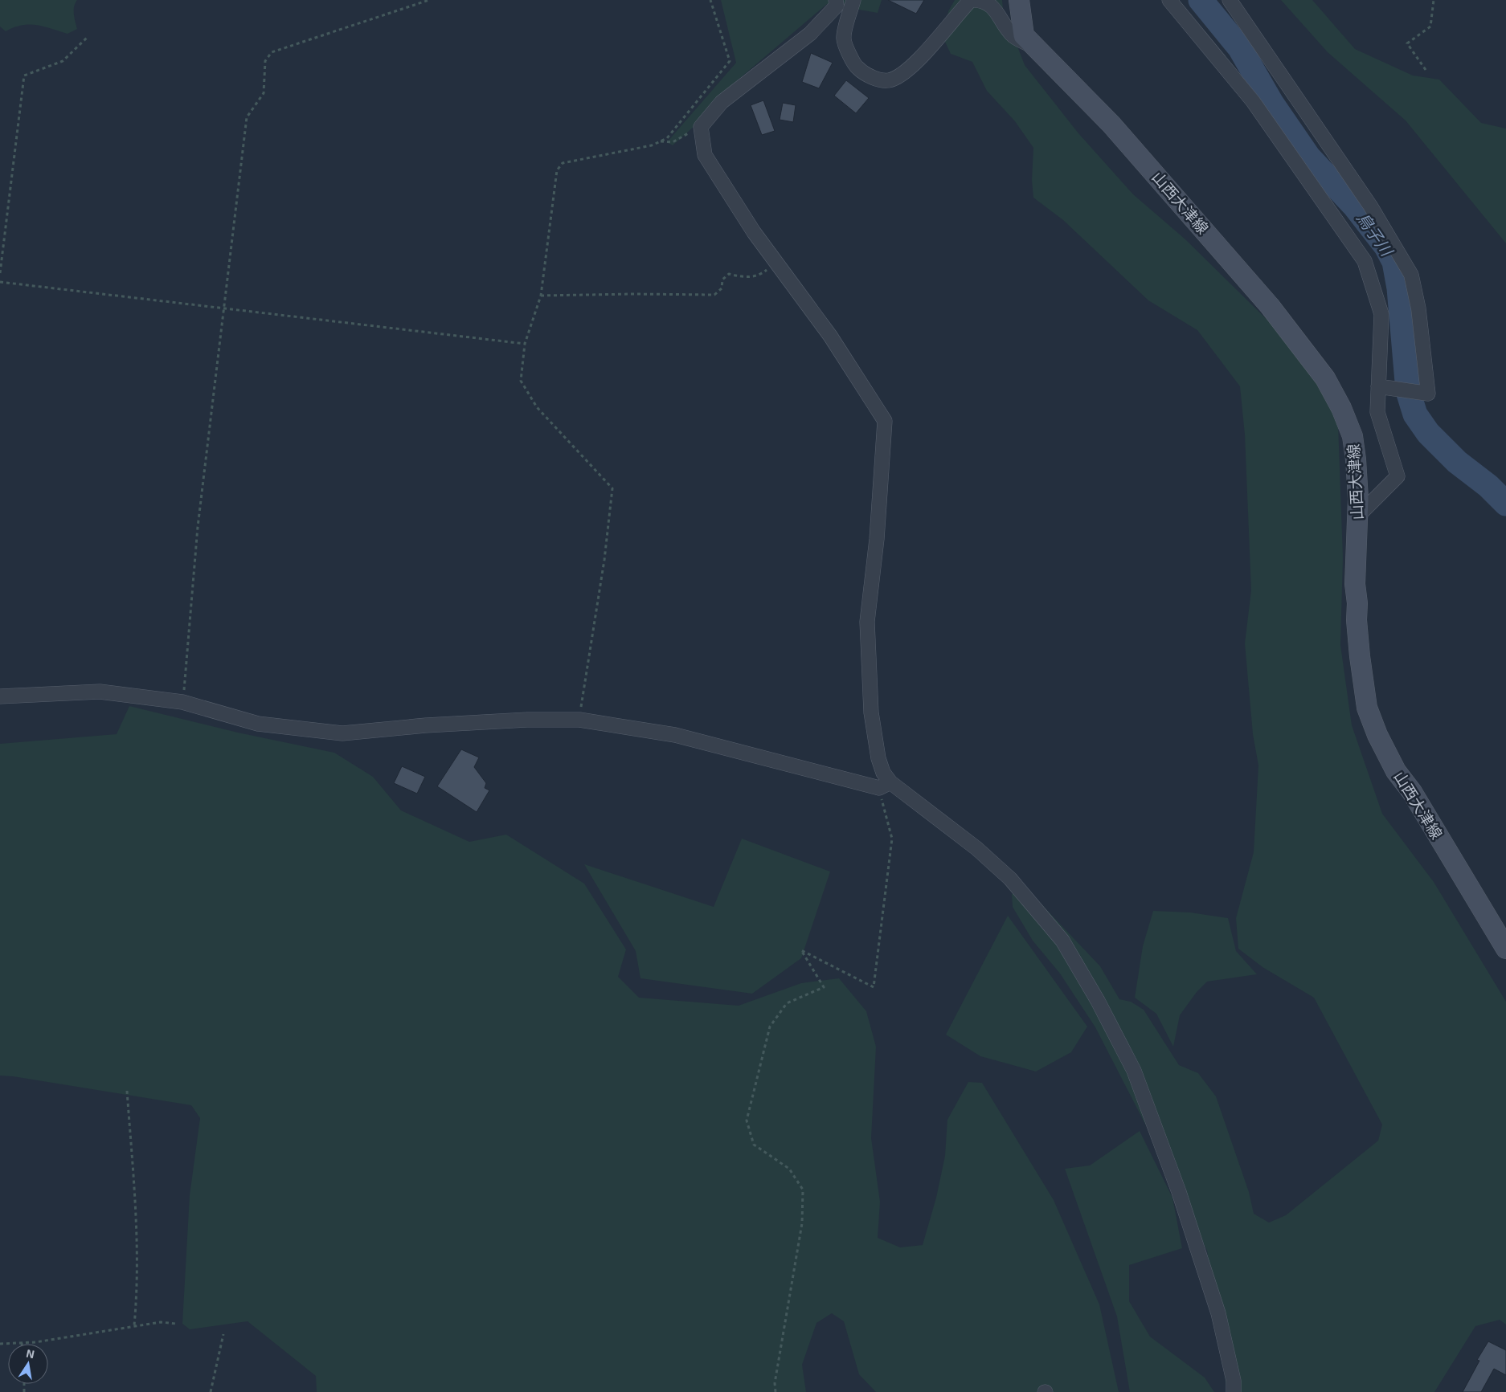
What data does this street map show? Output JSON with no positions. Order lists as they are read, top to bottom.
{
  "streets": {
    "main road": ["山西大津線"]
  },
  "water": ["鳥子川"],
  "north": "top"
}
